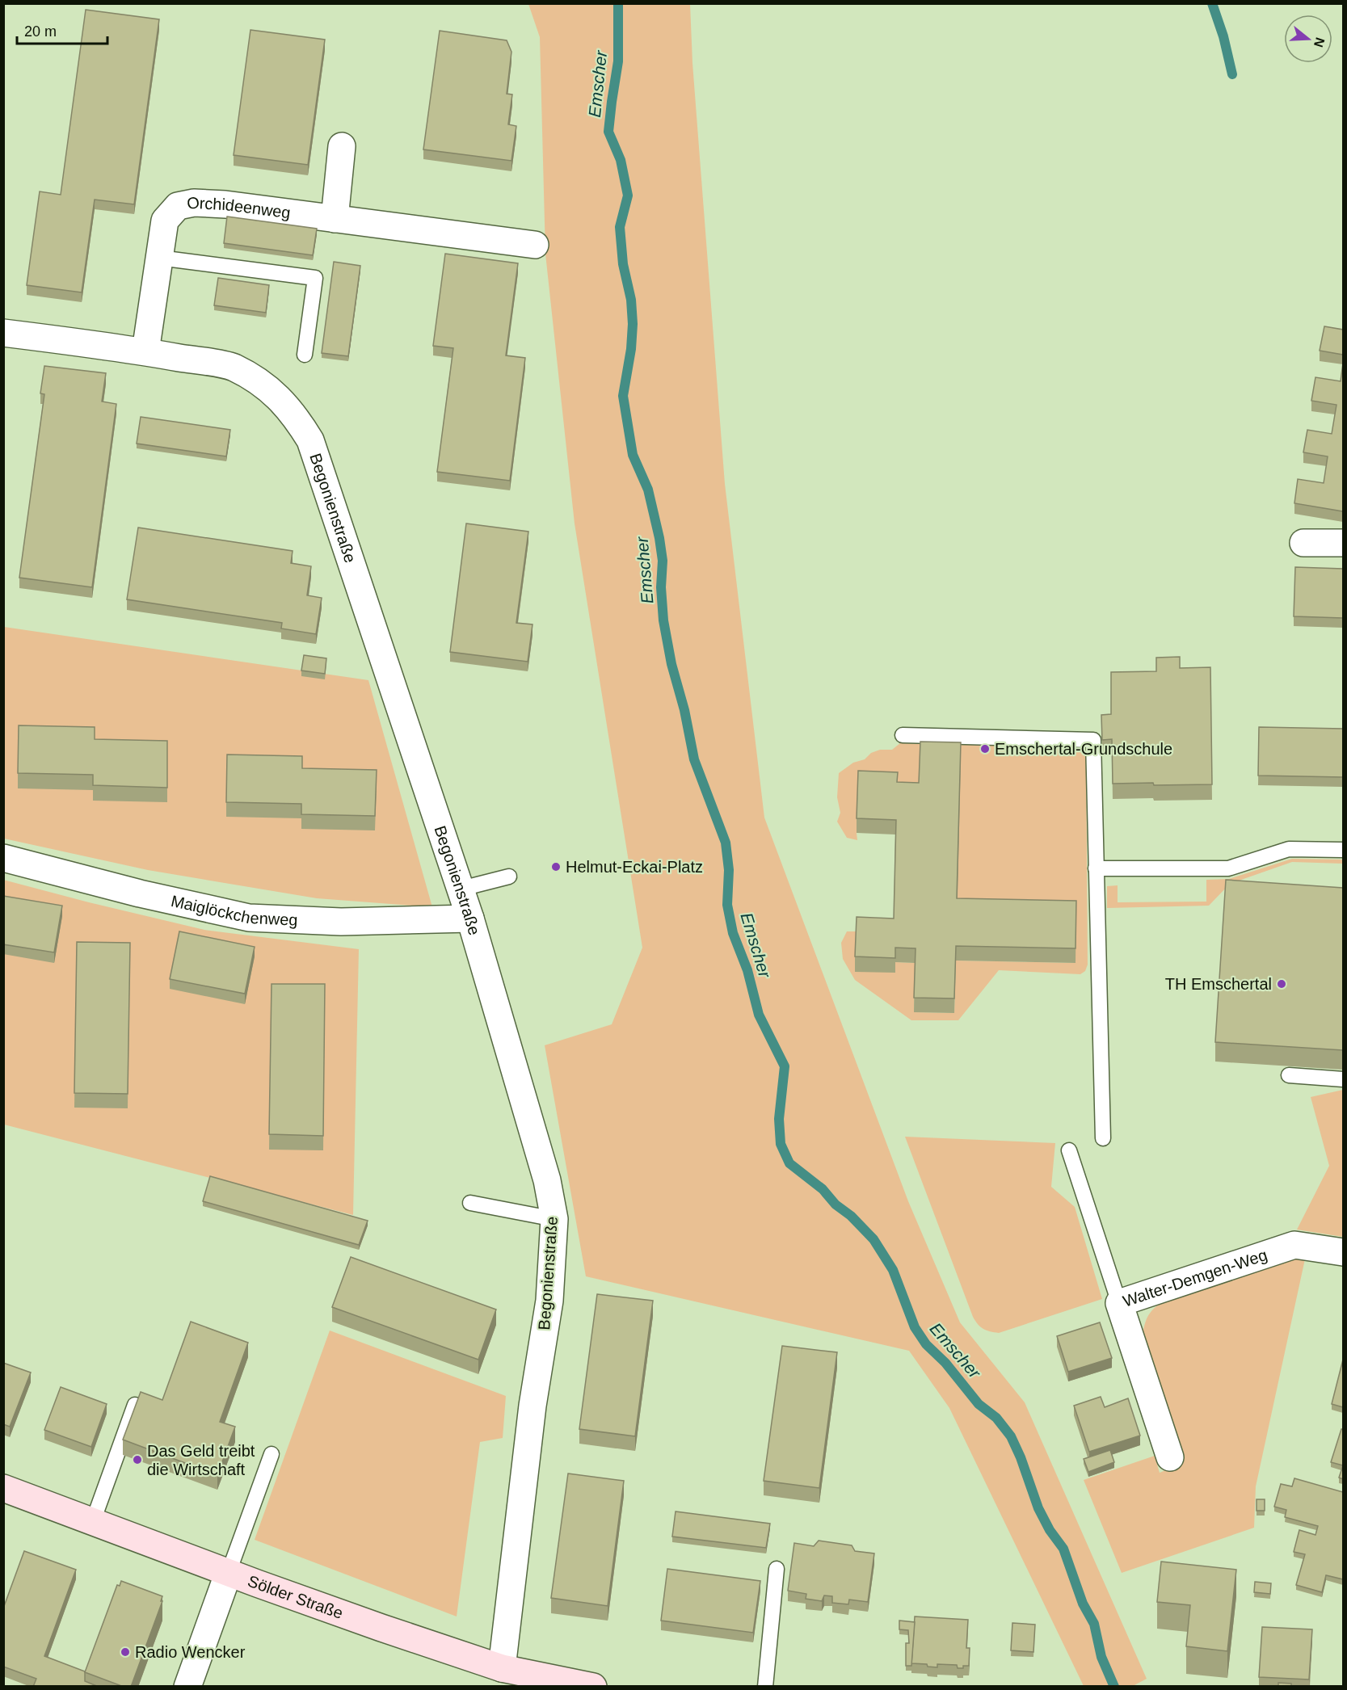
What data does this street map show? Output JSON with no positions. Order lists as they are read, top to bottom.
{
  "streets": {
    "main road": ["Sölder Straße"],
    "street": [
      "Orchideenweg",
      "Begonienstraße",
      "Maiglöckchenweg",
      "Walter-Demgen-Weg"
    ]
  },
  "crossings": [
    ["Orchideenweg", "Begonienstraße"],
    ["Begonienstraße", "Maiglöckchenweg"],
    ["Begonienstraße", "Sölder Straße"]
  ],
  "water": ["Emscher"],
  "places": [
    "Emschertal-Grundschule",
    "Helmut-Eckai-Platz",
    "TH Emschertal",
    "Das Geld treibt die Wirtschaft",
    "Radio Wencker"
  ],
  "scale_bar": "20 m",
  "north": "right"
}
